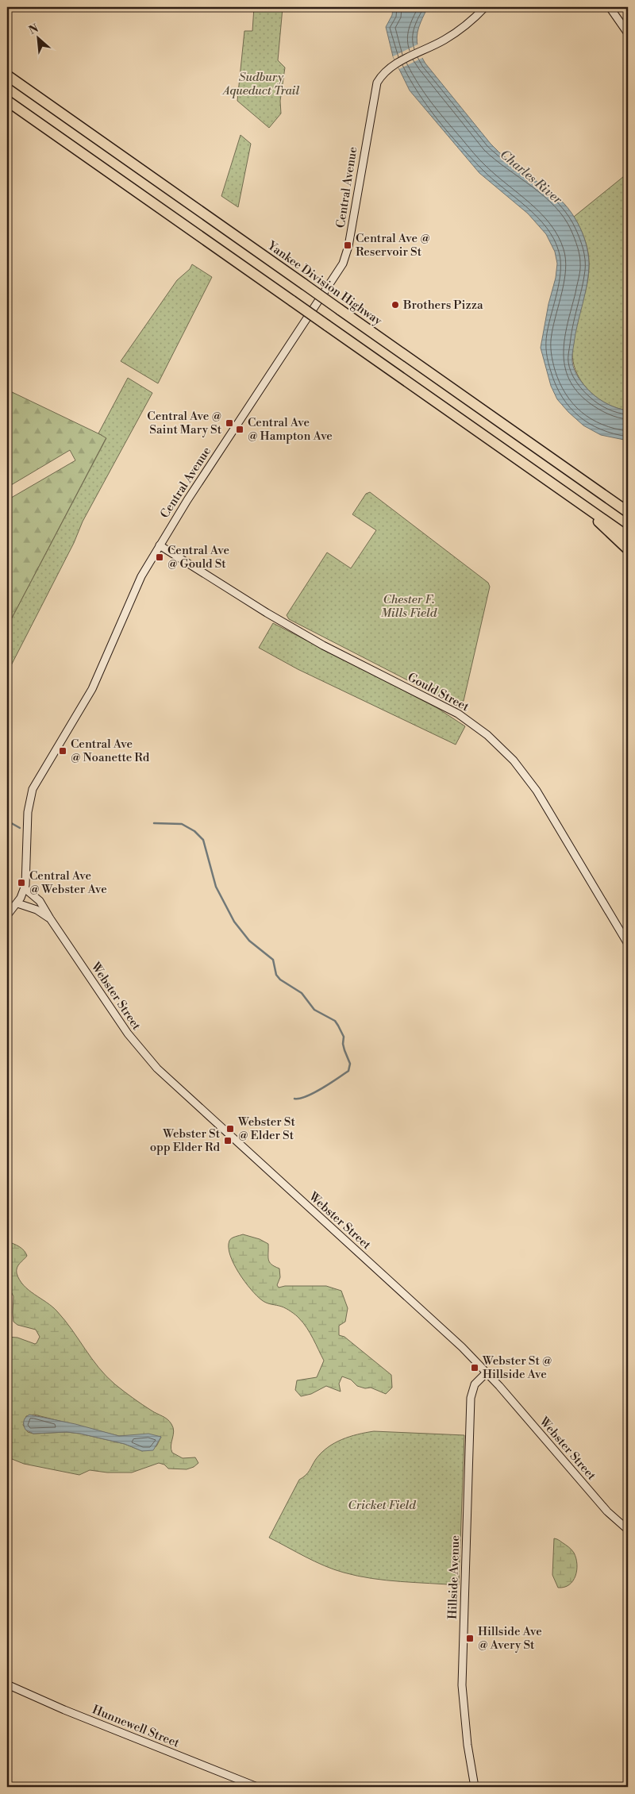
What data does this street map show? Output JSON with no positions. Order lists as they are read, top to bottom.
{
  "streets": {
    "highway": ["Yankee Division Highway"],
    "main road": [
      "Central Avenue",
      "Gould Street",
      "Webster Street",
      "Hillside Avenue",
      "Hunnewell Street"
    ]
  },
  "crossings": [
    ["Central Avenue", "Gould Street"],
    ["Central Avenue", "Webster Street"],
    ["Webster Street", "Hillside Avenue"]
  ],
  "water": ["Charles River"],
  "parks": ["Sudbury Aqueduct Trail", "Chester F. Mills Field", "Cricket Field"],
  "places": {
    "transit": [
      "Central Ave @ Reservoir St",
      "Central Ave @ Saint Mary St",
      "Central Ave @ Hampton Ave",
      "Central Ave @ Gould St",
      "Central Ave @ Noanette Rd",
      "Central Ave @ Webster Ave",
      "Webster St @ Elder St",
      "Webster St opp Elder Rd",
      "Webster St @ Hillside Ave",
      "Hillside Ave @ Avery St"
    ],
    "other": ["Brothers Pizza"]
  },
  "north": "top left"
}
